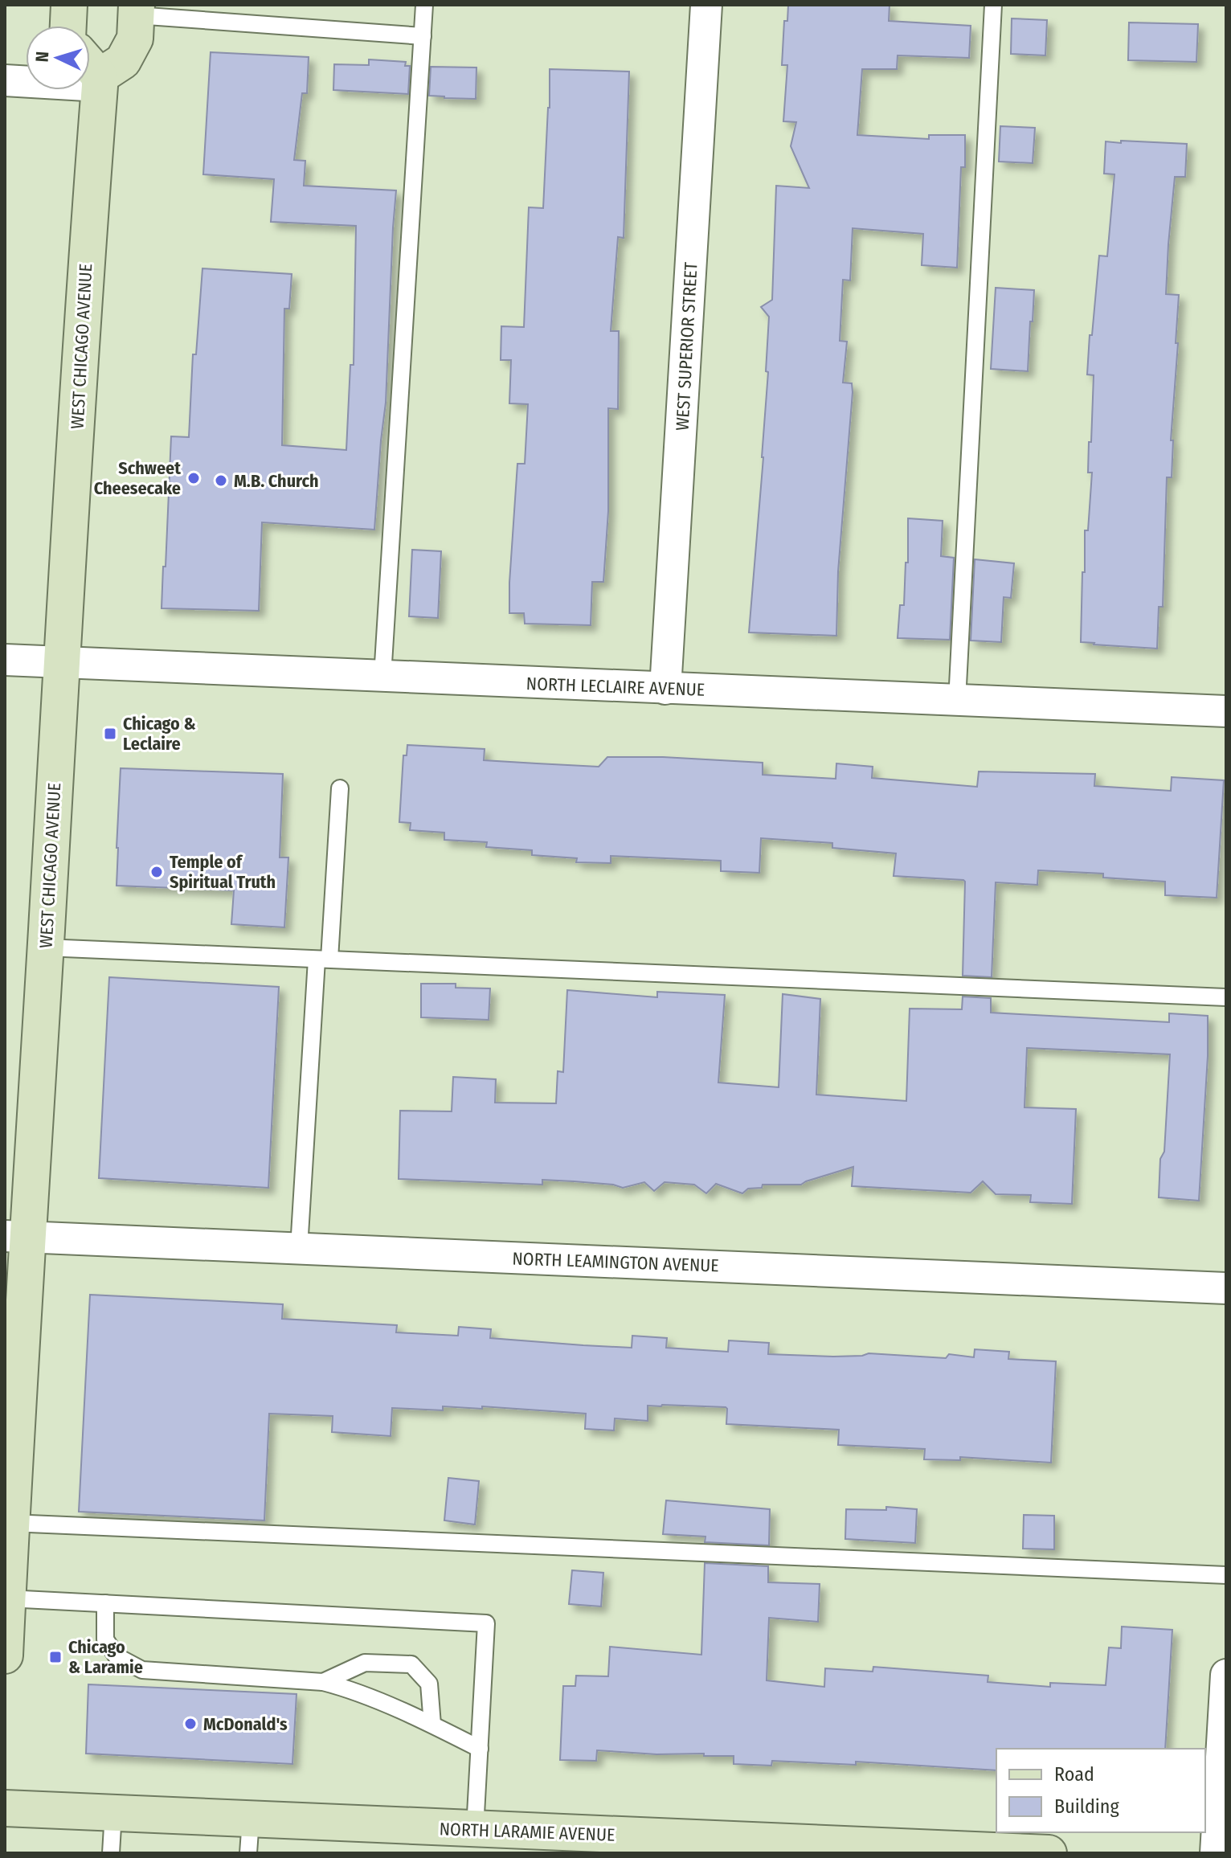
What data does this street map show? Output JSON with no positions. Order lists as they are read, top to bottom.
{
  "streets": {
    "main road": ["WEST CHICAGO AVENUE", "NORTH LARAMIE AVENUE"],
    "street": ["WEST SUPERIOR STREET", "NORTH LECLAIRE AVENUE", "NORTH LEAMINGTON AVENUE"]
  },
  "crossings": [
    ["WEST CHICAGO AVENUE", "NORTH LECLAIRE AVENUE"],
    ["WEST CHICAGO AVENUE", "NORTH LEAMINGTON AVENUE"],
    ["WEST SUPERIOR STREET", "NORTH LECLAIRE AVENUE"]
  ],
  "places": {
    "other": [
      "Schweet Cheesecake",
      "M.B. Church",
      "Temple of Spiritual Truth",
      "McDonald's"
    ],
    "transit": ["Chicago & Leclaire", "Chicago & Laramie"]
  },
  "legend": ["Road", "Building"],
  "north": "left"
}
